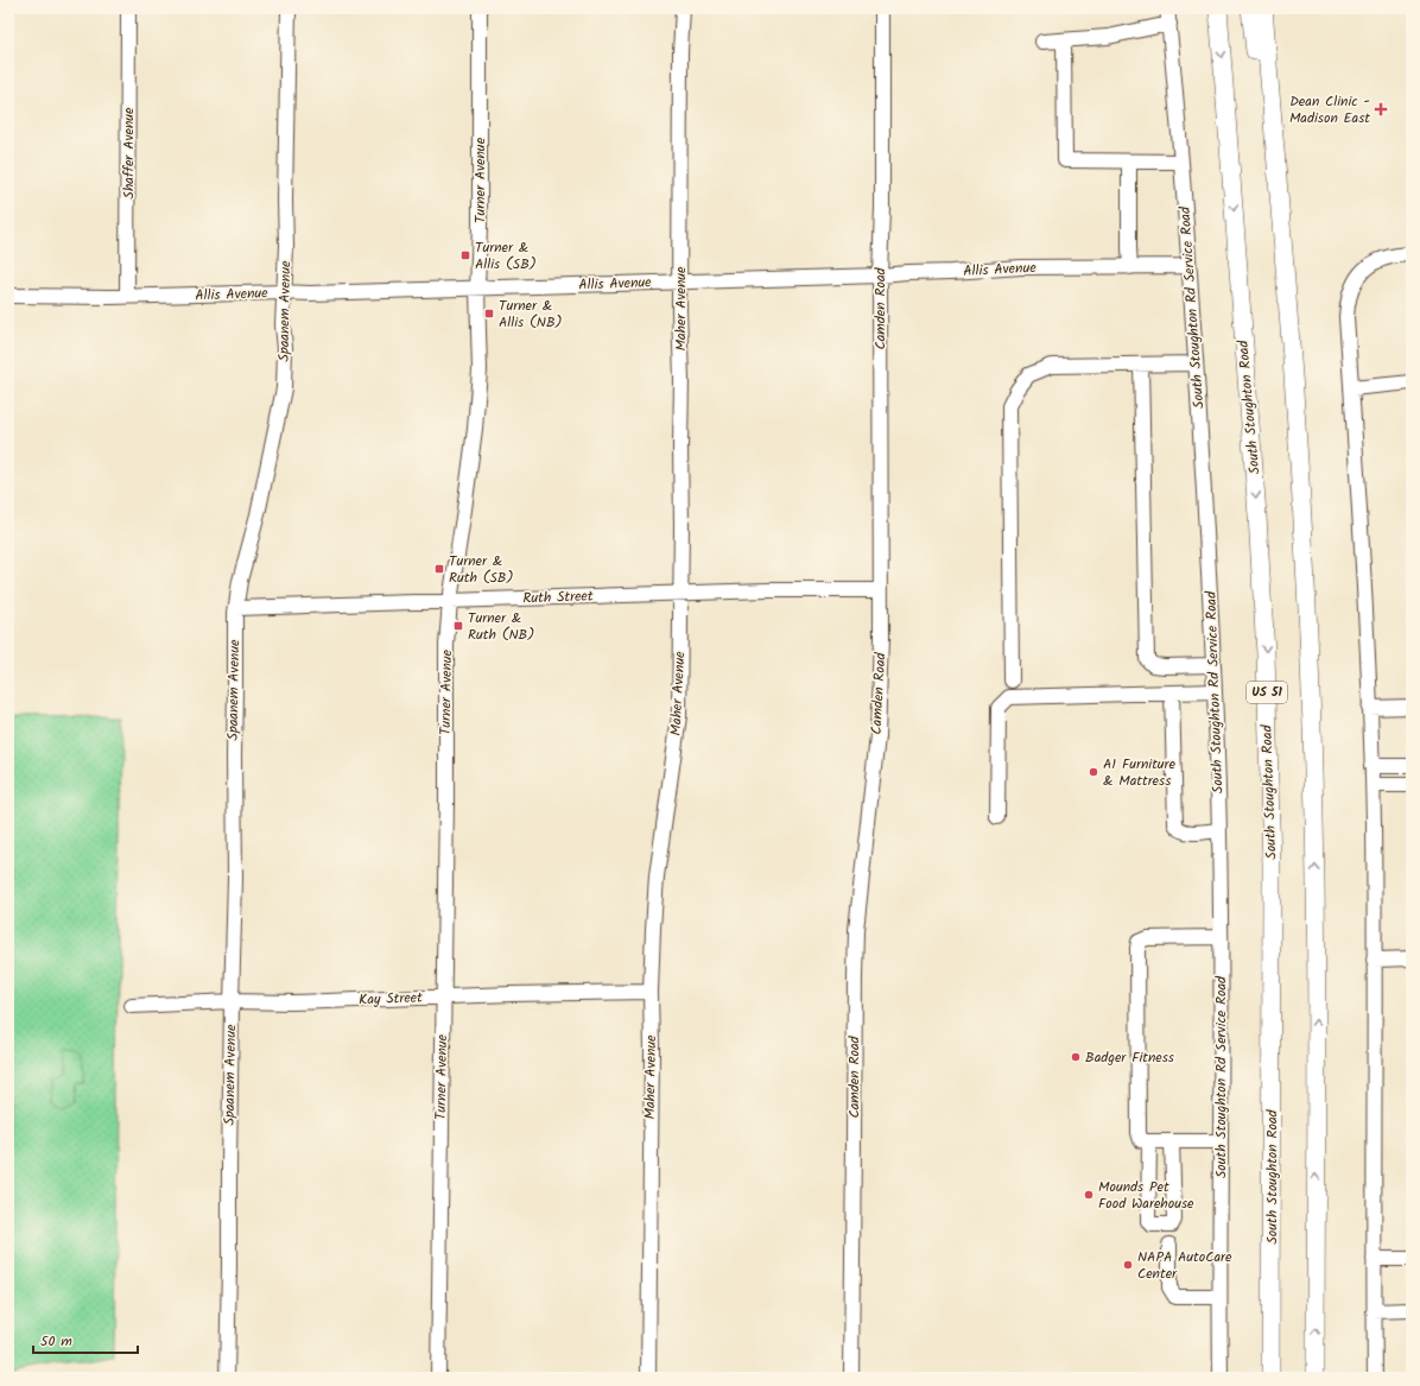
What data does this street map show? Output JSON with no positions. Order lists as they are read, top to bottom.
{
  "streets": {
    "main road": ["South Stoughton Road", "US 51"],
    "street": [
      "Shaffer Avenue",
      "Turner Avenue",
      "Allis Avenue",
      "South Stoughton Rd Service Road",
      "Maher Avenue",
      "Camden Road",
      "Spaanem Avenue",
      "Ruth Street",
      "Kay Street"
    ]
  },
  "crossings": [
    ["Shaffer Avenue", "Allis Avenue"],
    ["Turner Avenue", "Allis Avenue"],
    ["Turner Avenue", "Ruth Street"],
    ["Turner Avenue", "Kay Street"],
    ["Allis Avenue", "South Stoughton Rd Service Road"],
    ["Allis Avenue", "Maher Avenue"],
    ["Allis Avenue", "Camden Road"],
    ["Allis Avenue", "Spaanem Avenue"],
    ["Maher Avenue", "Ruth Street"],
    ["Maher Avenue", "Kay Street"],
    ["Camden Road", "Ruth Street"],
    ["Spaanem Avenue", "Ruth Street"],
    ["Spaanem Avenue", "Kay Street"]
  ],
  "places": {
    "health": ["Dean Clinic - Madison East"],
    "transit": [
      "Turner & Allis (SB)",
      "Turner & Allis (NB)",
      "Turner & Ruth (SB)",
      "Turner & Ruth (NB)"
    ],
    "other": [
      "A1 Furniture & Mattress",
      "Badger Fitness",
      "Mounds Pet Food Warehouse",
      "NAPA AutoCare Center"
    ]
  },
  "scale_bar": "50 m"
}
